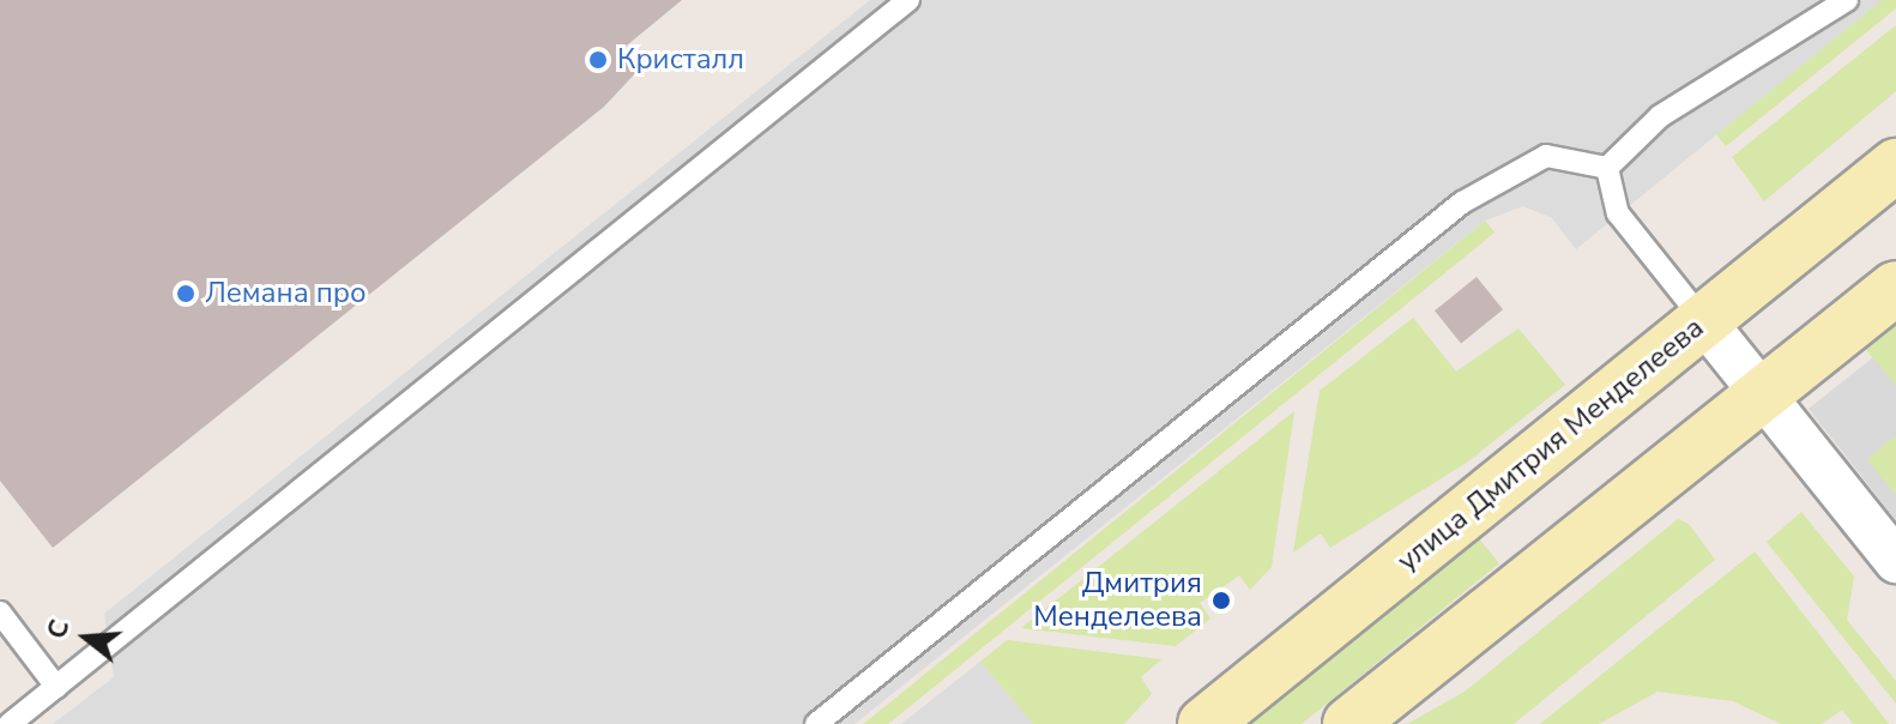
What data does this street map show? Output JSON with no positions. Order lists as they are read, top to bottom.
{
  "streets": {
    "street": ["улица Дмитрия Менделеева"]
  },
  "places": ["Кристалл", "Лемана про", "Дмитрия Менделеева"],
  "north": "left"
}
